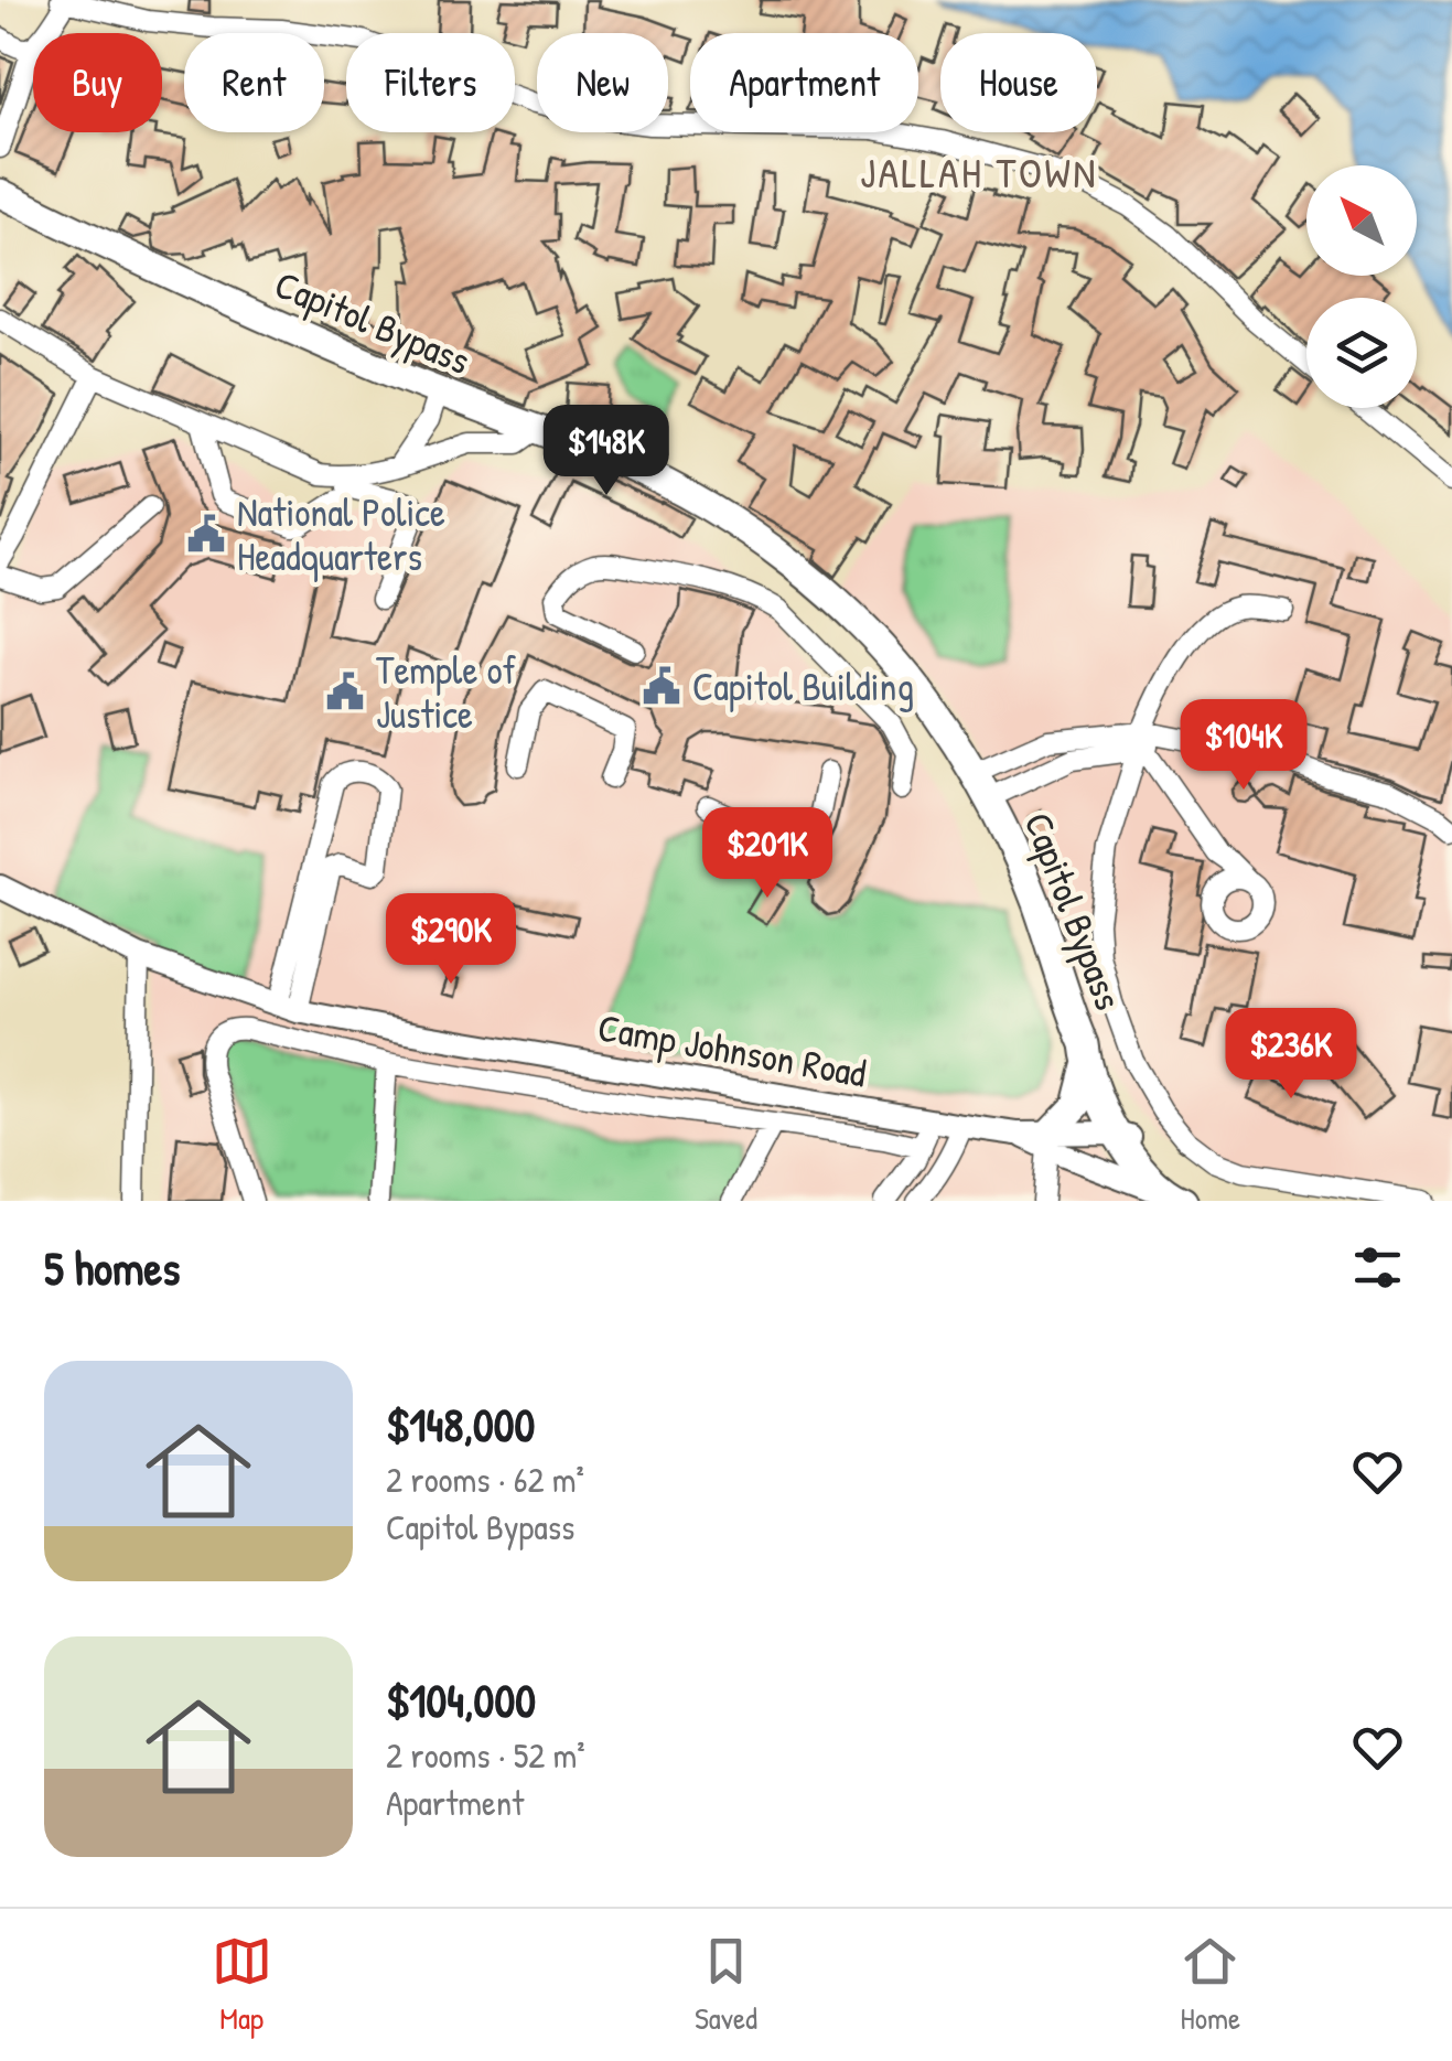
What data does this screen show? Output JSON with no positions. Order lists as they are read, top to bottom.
{
  "streets": {
    "highway": ["Capitol Bypass"],
    "main road": ["Camp Johnson Road"]
  },
  "crossings": [
    ["Capitol Bypass", "Camp Johnson Road"]
  ],
  "districts": ["JALLAH TOWN"],
  "places": {
    "public building": ["National Police Headquarters", "Capitol Building", "Temple of Justice"]
  },
  "north": "top left",
  "page": {
    "chip": [
      "Buy",
      "Rent",
      "Filters",
      "New",
      "Apartment",
      "House"
    ],
    "price": [
      "$148K",
      "$104K",
      "$201K",
      "$290K",
      "$236K"
    ],
    "heading": "5 homes",
    "list": [
      {
        "name": "$148,000",
        "note": "2 rooms · 62 m² · Capitol Bypass"
      },
      {
        "name": "$104,000",
        "note": "2 rooms · 52 m² · Apartment"
      }
    ],
    "tabs": ["Map", "Saved", "Home"]
  }
}
